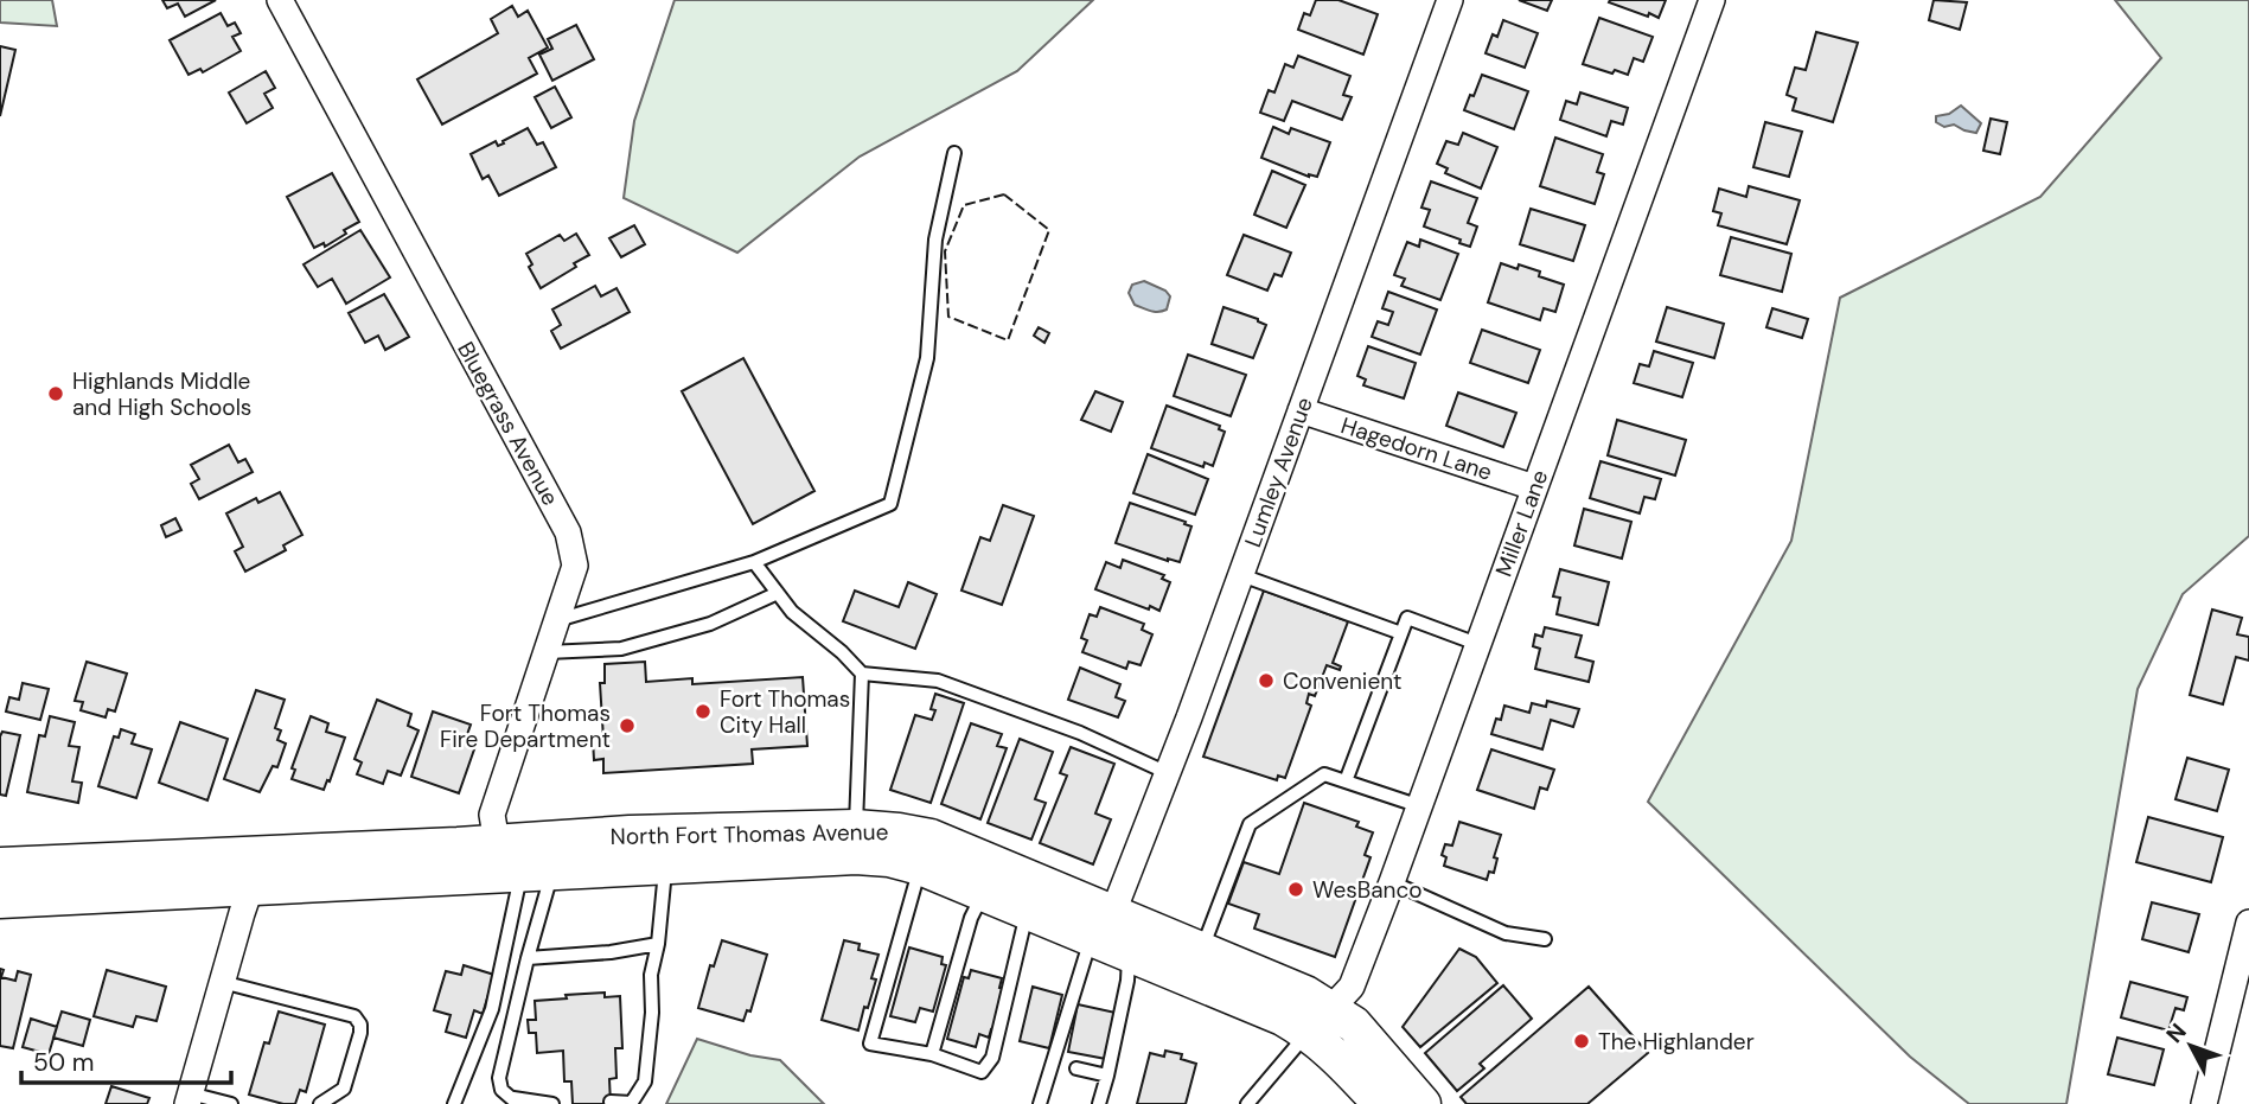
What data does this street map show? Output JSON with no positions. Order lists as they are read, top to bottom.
{
  "streets": {
    "main road": ["North Fort Thomas Avenue"],
    "street": [
      "Bluegrass Avenue",
      "Hagedorn Lane",
      "Lumley Avenue",
      "Miller Lane"
    ]
  },
  "crossings": [
    ["Bluegrass Avenue", "North Fort Thomas Avenue"],
    ["Hagedorn Lane", "Lumley Avenue"],
    ["Hagedorn Lane", "Miller Lane"],
    ["Lumley Avenue", "North Fort Thomas Avenue"],
    ["Miller Lane", "North Fort Thomas Avenue"]
  ],
  "places": [
    "Highlands Middle and High Schools",
    "Convenient",
    "Fort Thomas City Hall",
    "Fort Thomas Fire Department",
    "WesBanco",
    "The Highlander"
  ],
  "scale_bar": "50 m",
  "north": "top left"
}
